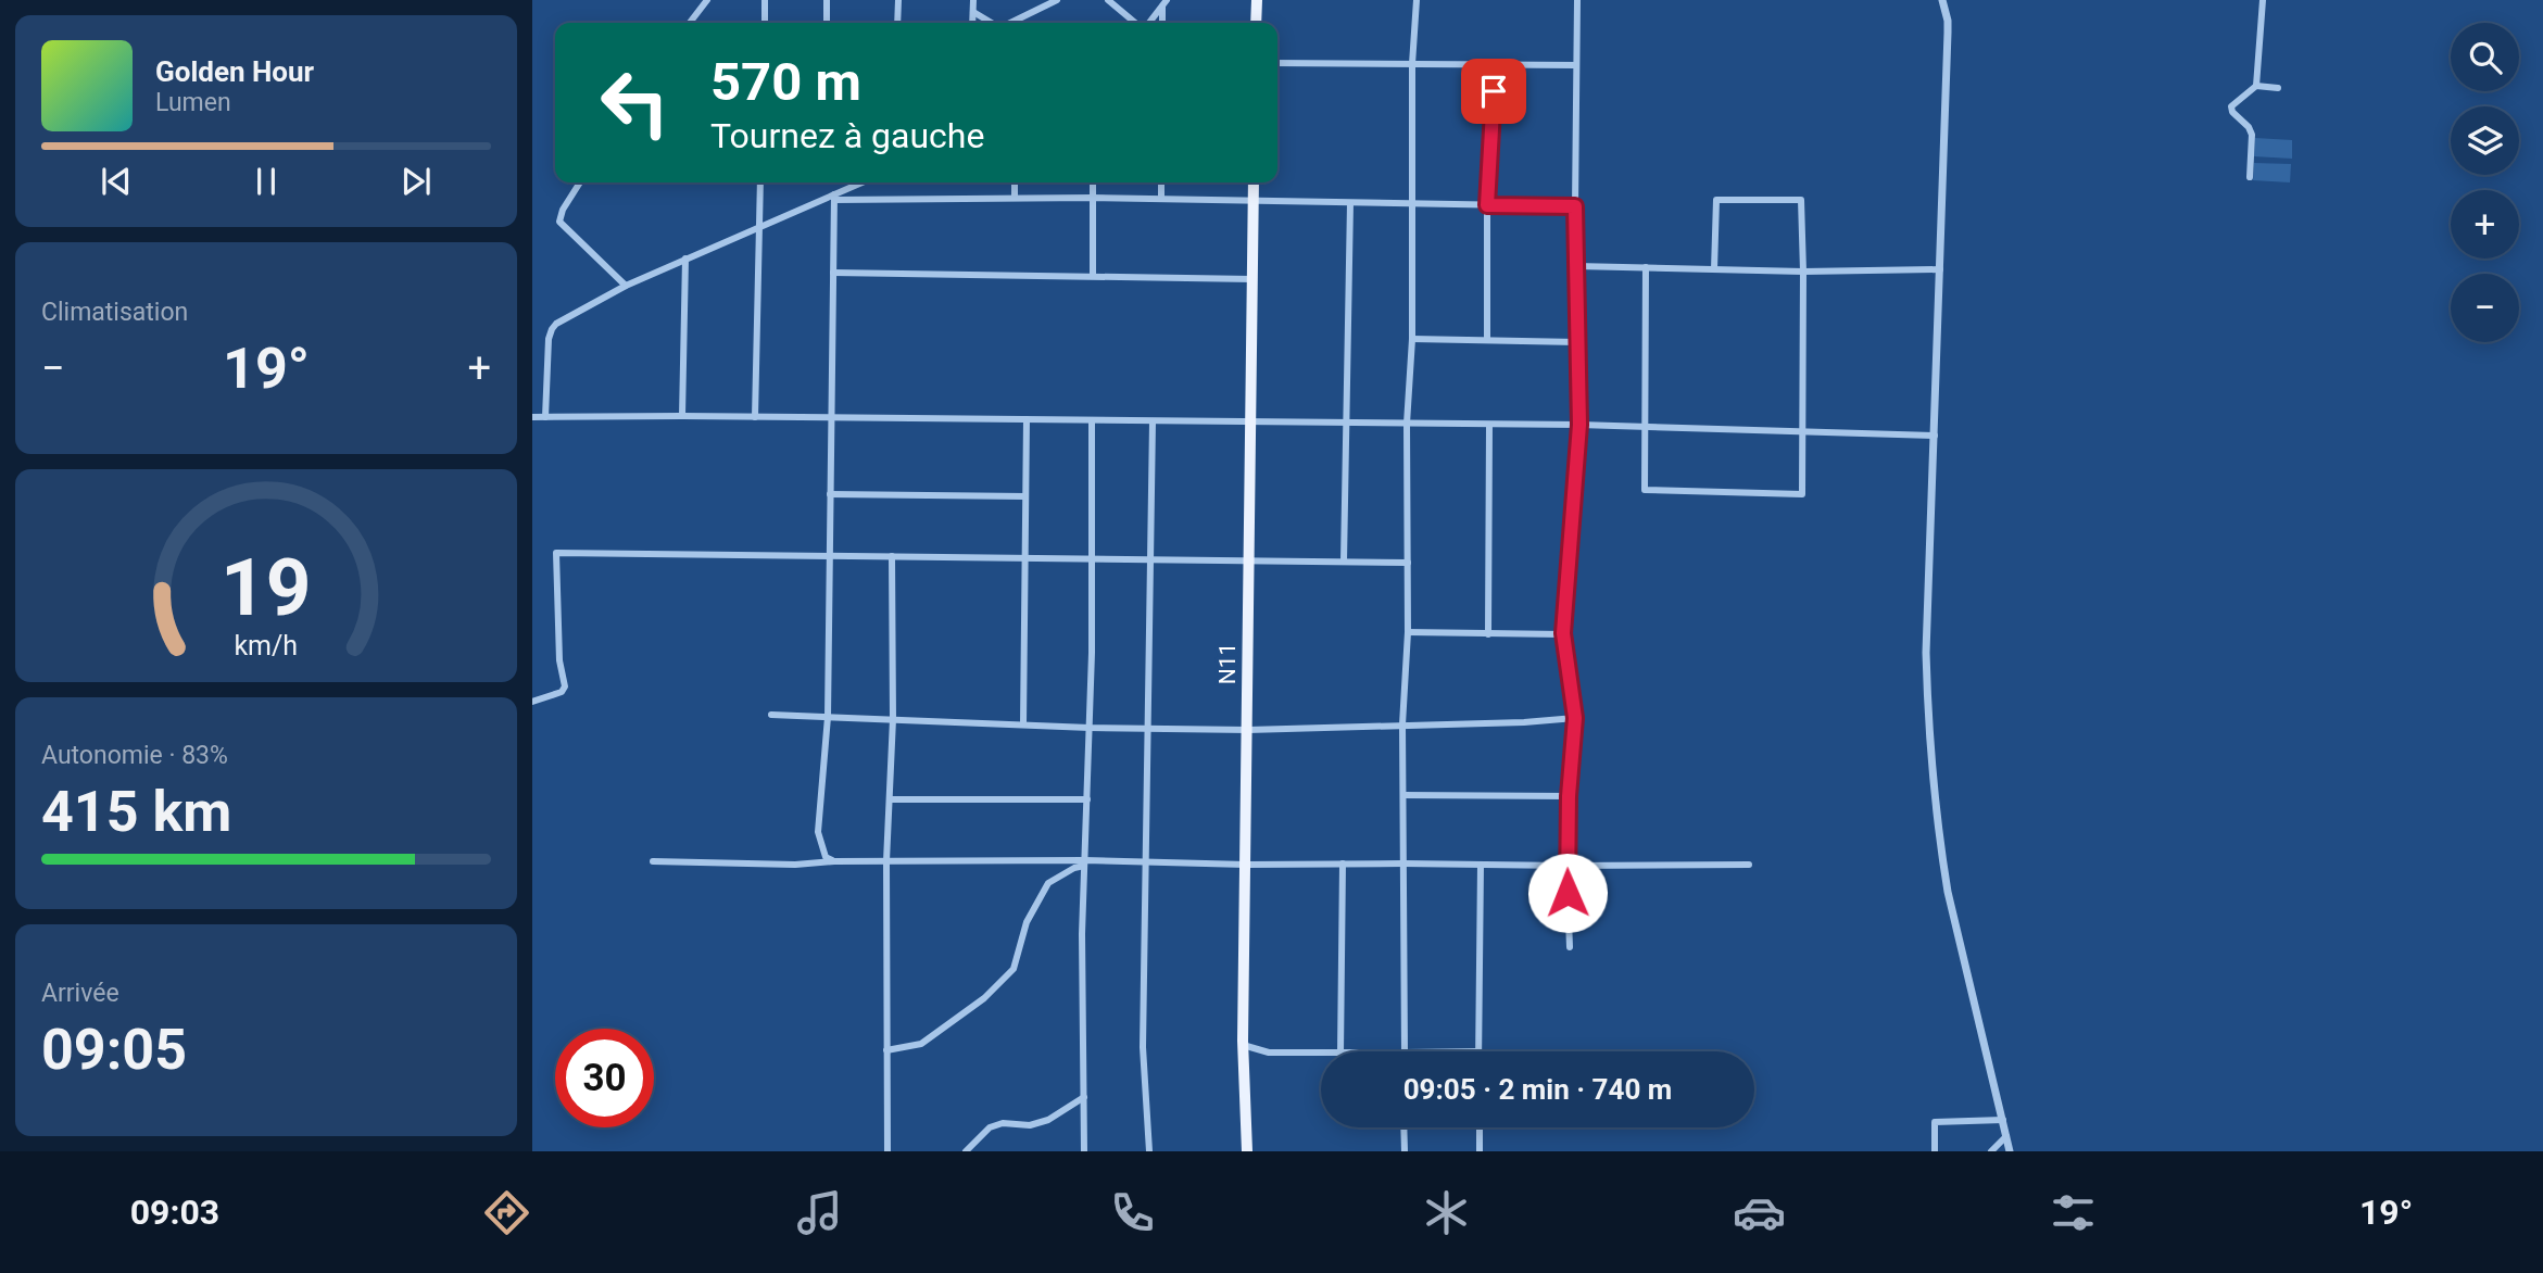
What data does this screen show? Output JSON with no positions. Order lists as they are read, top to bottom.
{
  "streets": {
    "main road": ["N11"]
  },
  "page": {
    "map_buttons": ["+", "−"],
    "turn": ["570 m", "Tournez à gauche"],
    "song": ["Golden Hour", "Lumen"],
    "tile": [
      "Climatisation",
      ["Autonomie · 83%", "415 km"],
      ["Arrivée", "09:05"]
    ],
    "heat": ["−", "19°", "+"],
    "limit": "30",
    "trip": "09:05 · 2 min · 740 m",
    "tabs": ["09:03", "19°"],
    "gauge": ["19", "km/h"]
  }
}
